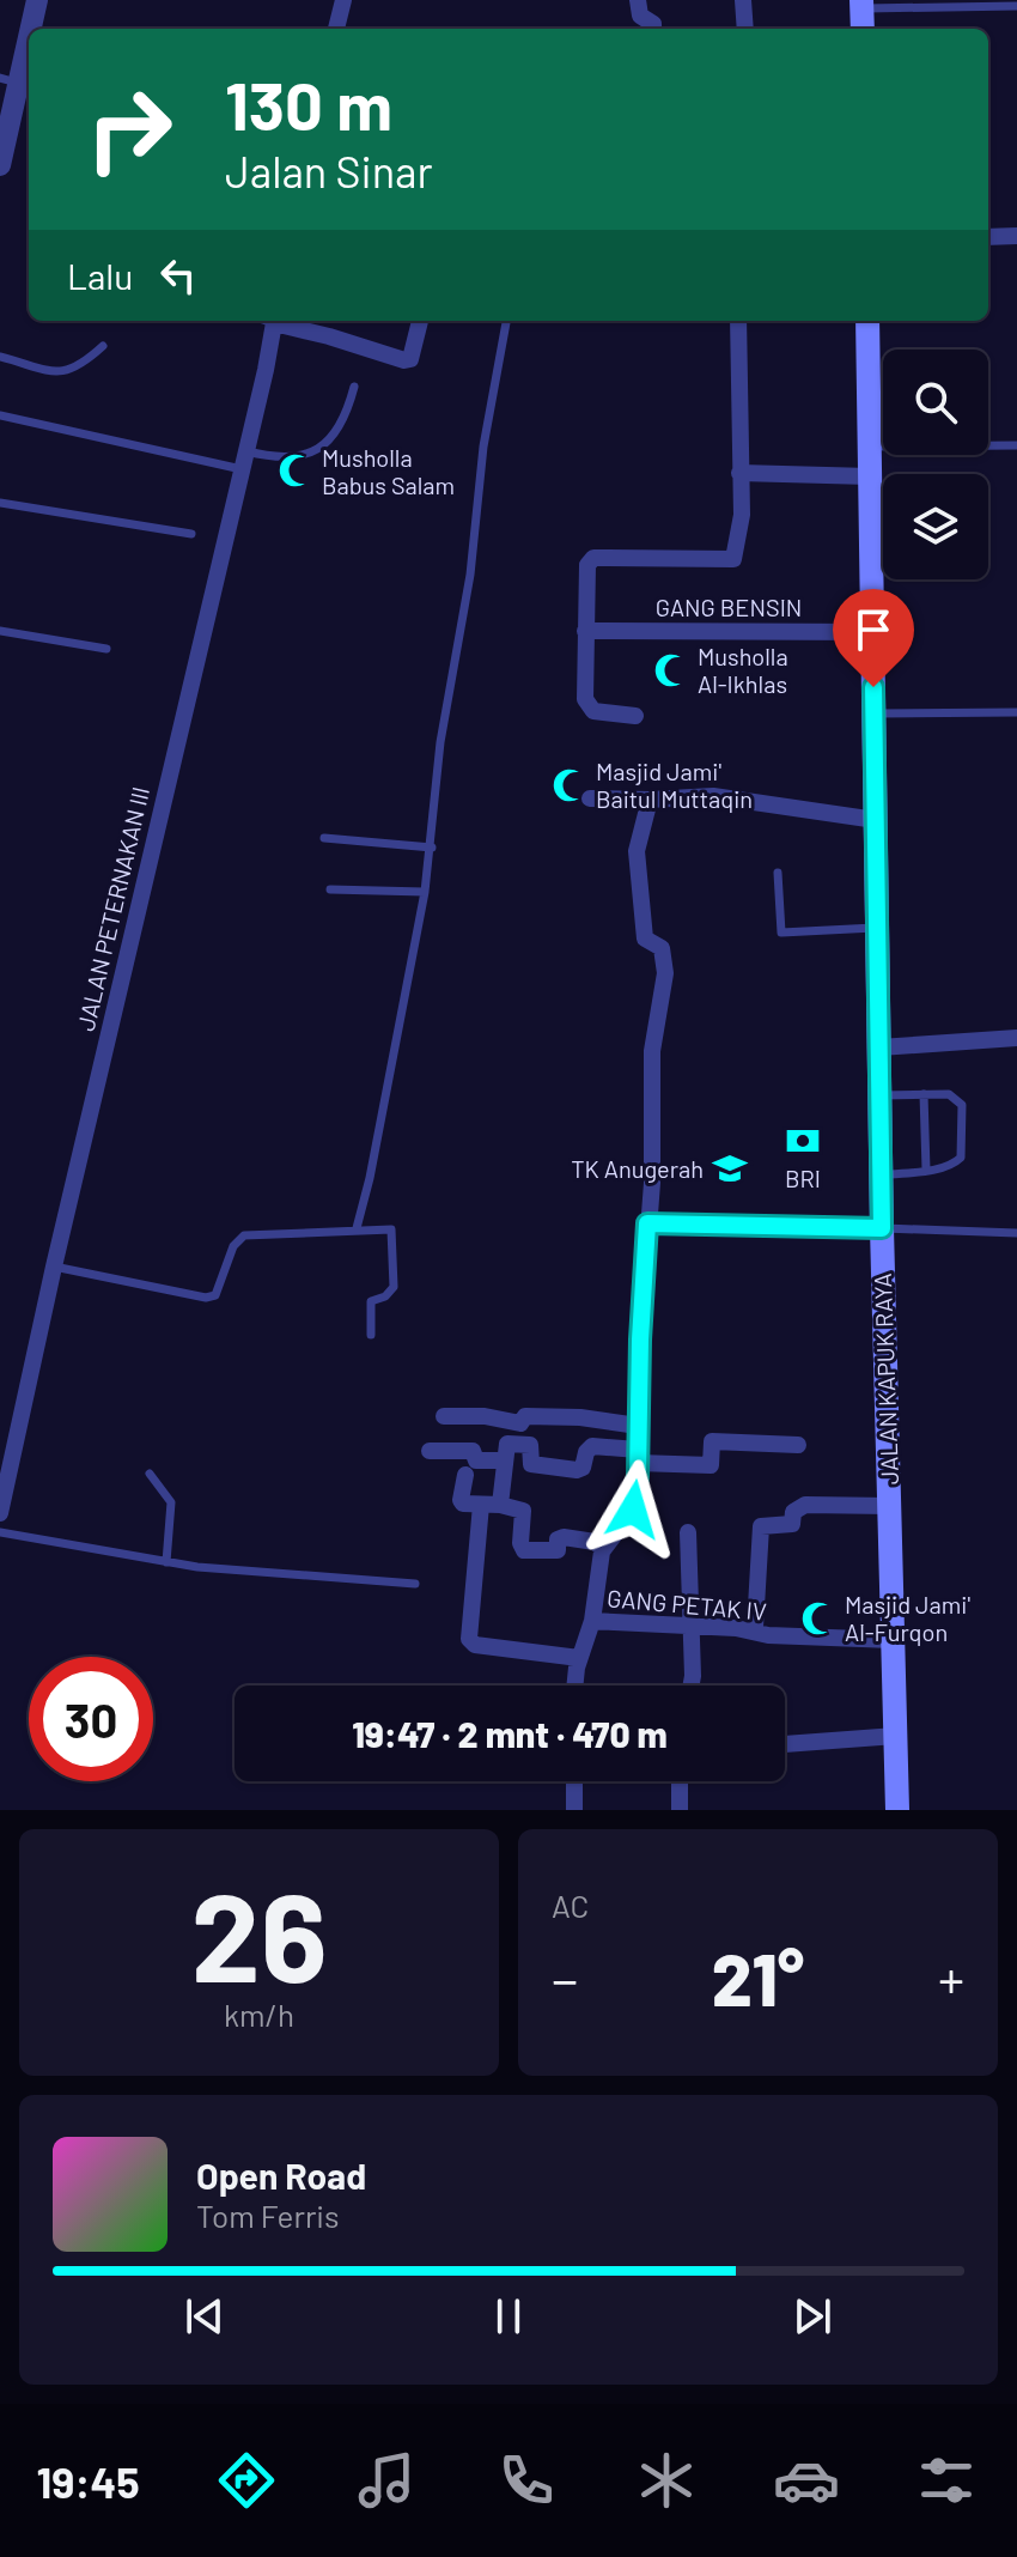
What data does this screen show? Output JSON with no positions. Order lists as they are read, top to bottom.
{
  "streets": {
    "main road": ["JALAN KAPUK RAYA"],
    "street": ["GANG BENSIN", "JALAN PETERNAKAN III", "GANG PETAK IV"]
  },
  "crossings": [
    ["GANG BENSIN", "JALAN KAPUK RAYA"],
    ["JALAN KAPUK RAYA", "GANG PETAK IV"]
  ],
  "places": {
    "mosque": [
      "Musholla Babus Salam",
      "Musholla Al-Ikhlas",
      "Masjid Jami' Baitul Muttaqin",
      "Masjid Jami' Al-Furqon"
    ],
    "bank": ["BRI"],
    "school or university": ["TK Anugerah"]
  },
  "page": {
    "turn": ["130 m", "Jalan Sinar"],
    "then": "Lalu",
    "limit": "30",
    "trip": "19:47 · 2 mnt · 470 m",
    "tile": [
      ["26", "km/h"],
      "AC"
    ],
    "heat": ["−", "21°", "+"],
    "song": ["Open Road", "Tom Ferris"],
    "tabs": "19:45"
  }
}
